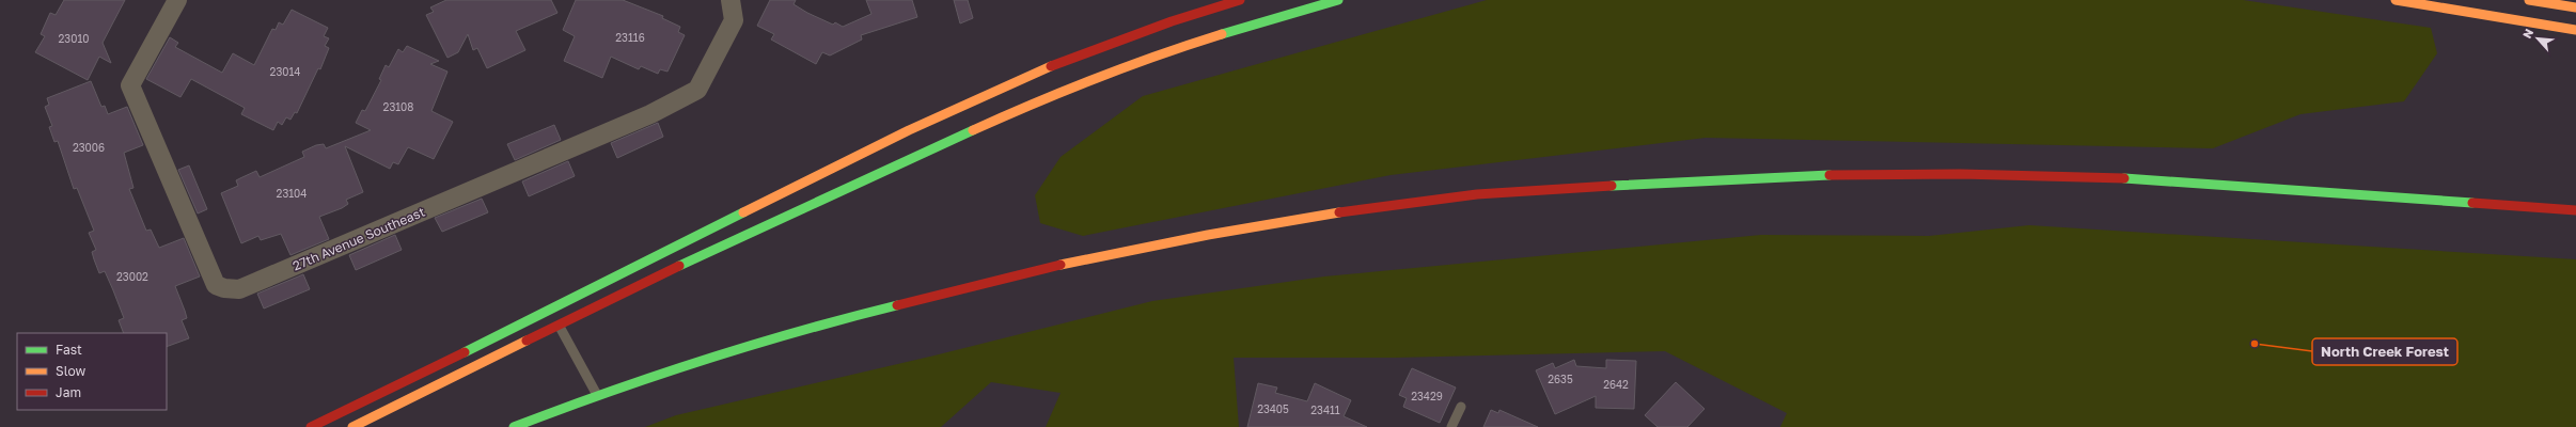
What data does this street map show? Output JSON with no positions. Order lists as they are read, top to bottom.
{
  "streets": {
    "street": ["27th Avenue Southeast"]
  },
  "places": ["North Creek Forest"],
  "house_numbers": [
    "23116",
    "23010",
    "23014",
    "23108",
    "23006",
    "23104",
    "23002",
    "2635",
    "2642",
    "23429",
    "23405",
    "23411"
  ],
  "legend": ["Fast", "Slow", "Jam"],
  "north": "top left"
}
